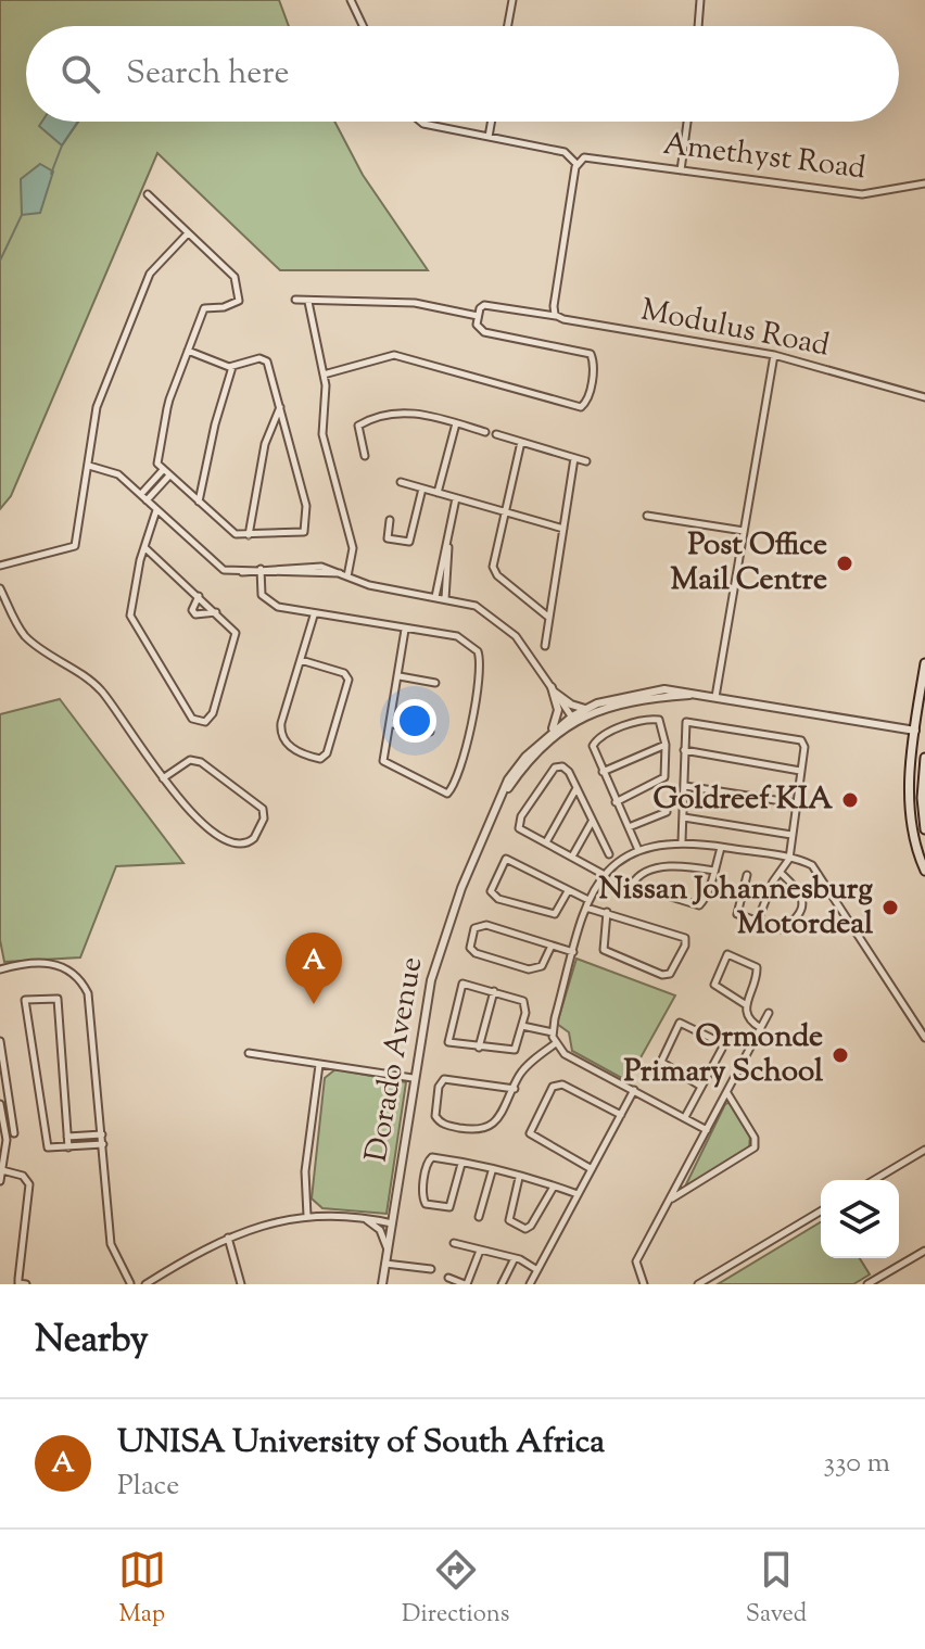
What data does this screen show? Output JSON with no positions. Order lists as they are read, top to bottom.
{
  "streets": {
    "street": ["Amethyst Road", "Modulus Road", "Dorado Avenue"]
  },
  "places": [
    "Post Office Mail Centre",
    "Goldreef KIA",
    "Nissan Johannesburg Motordeal",
    "Ormonde Primary School"
  ],
  "page": {
    "search": "Search here",
    "pins": "A",
    "heading": "Nearby",
    "list": [
      {
        "mark": "A",
        "name": "UNISA University of South Africa",
        "note": "Place",
        "value": "330 m"
      }
    ],
    "nav": ["Map", "Directions", "Saved"]
  }
}
